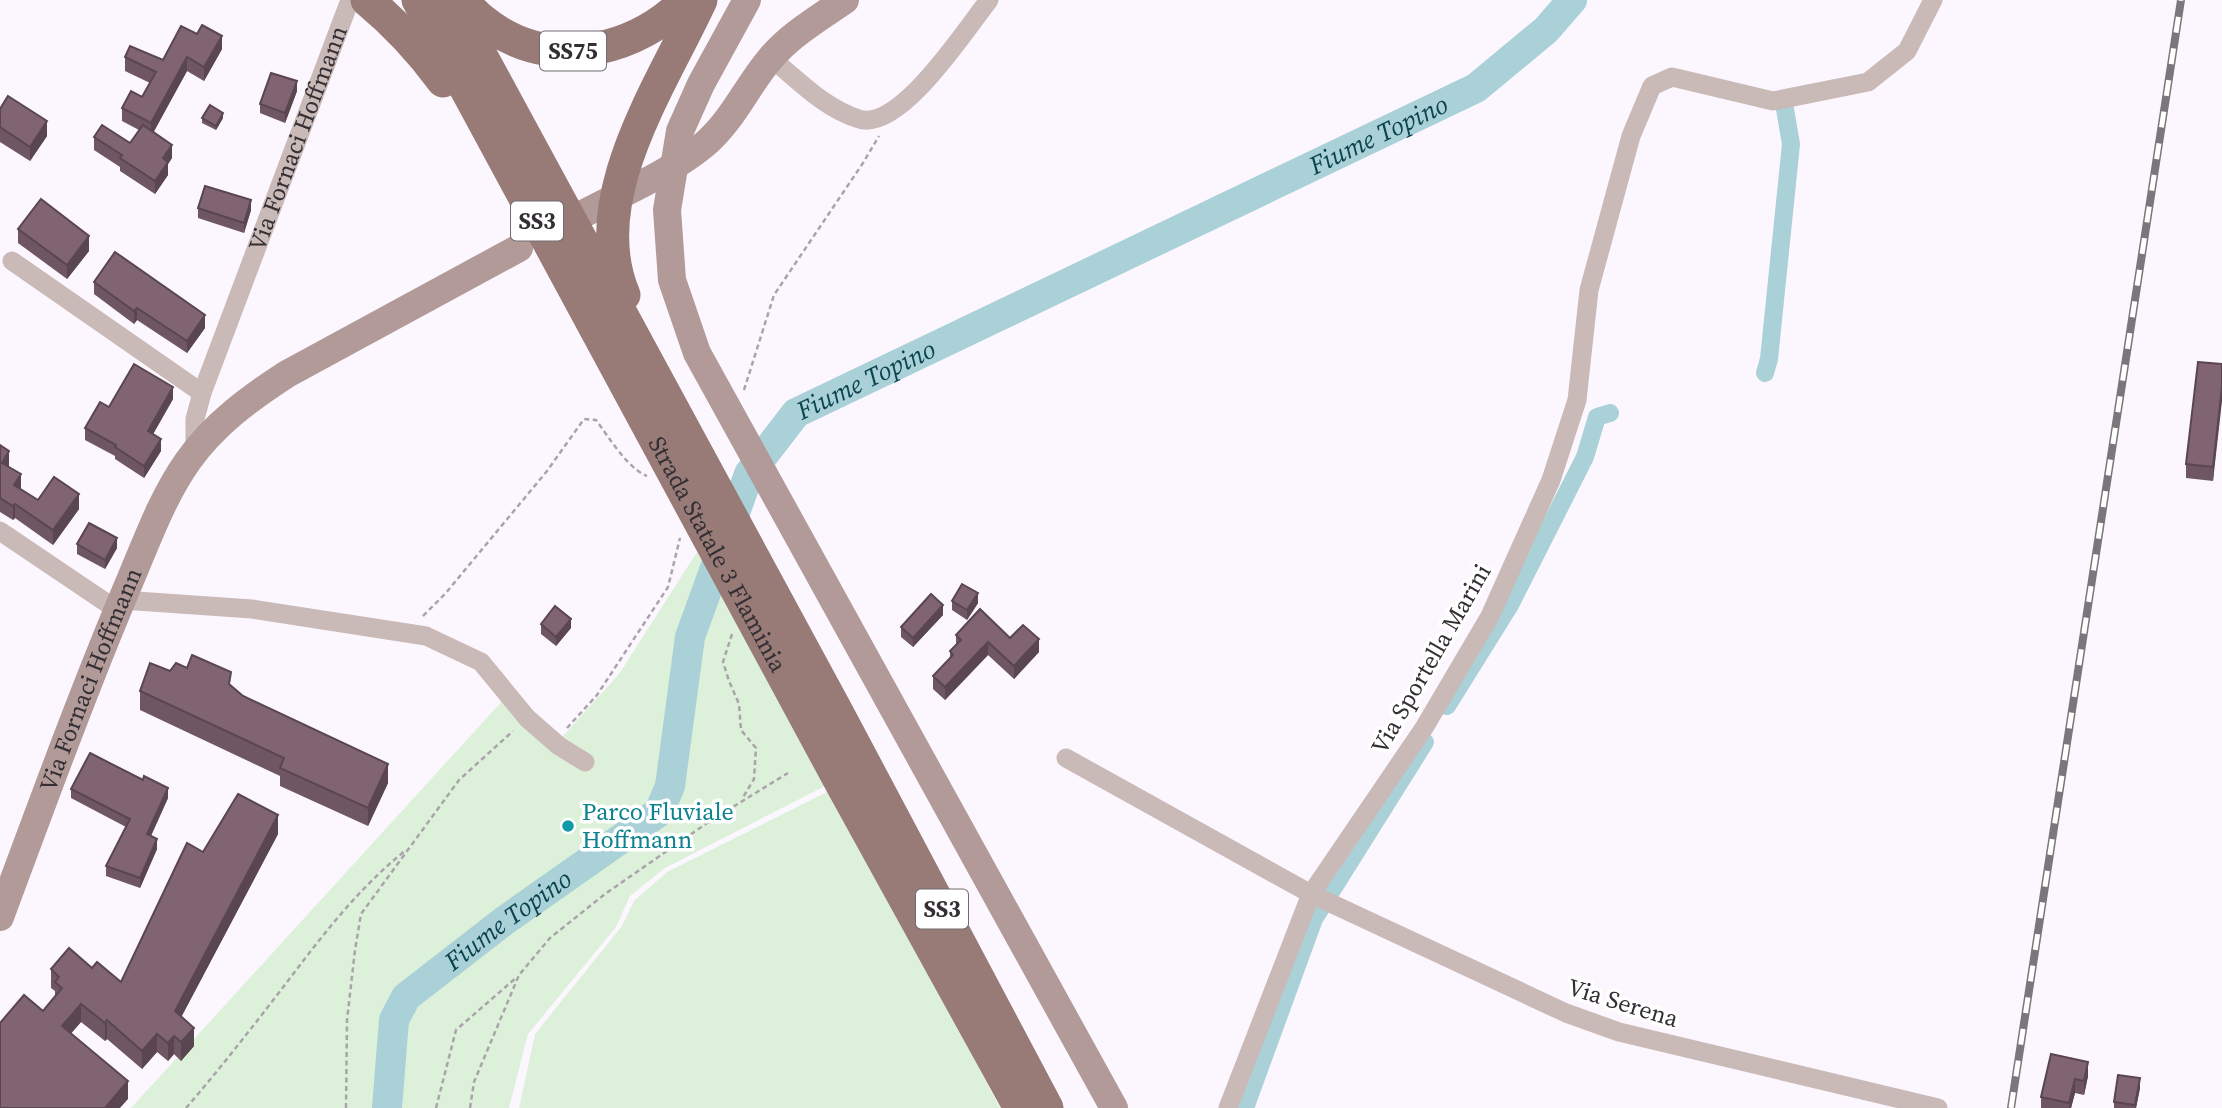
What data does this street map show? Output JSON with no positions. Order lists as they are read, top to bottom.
{
  "streets": {
    "highway": ["SS75", "SS3", "Strada Statale 3 Flaminia"],
    "main road": ["Via Fornaci Hoffmann"],
    "street": ["Via Sportella Marini", "Via Serena"]
  },
  "crossings": [
    ["Via Sportella Marini", "Via Serena"]
  ],
  "water": ["Fiume Topino"],
  "places": ["Parco Fluviale Hoffmann"]
}
